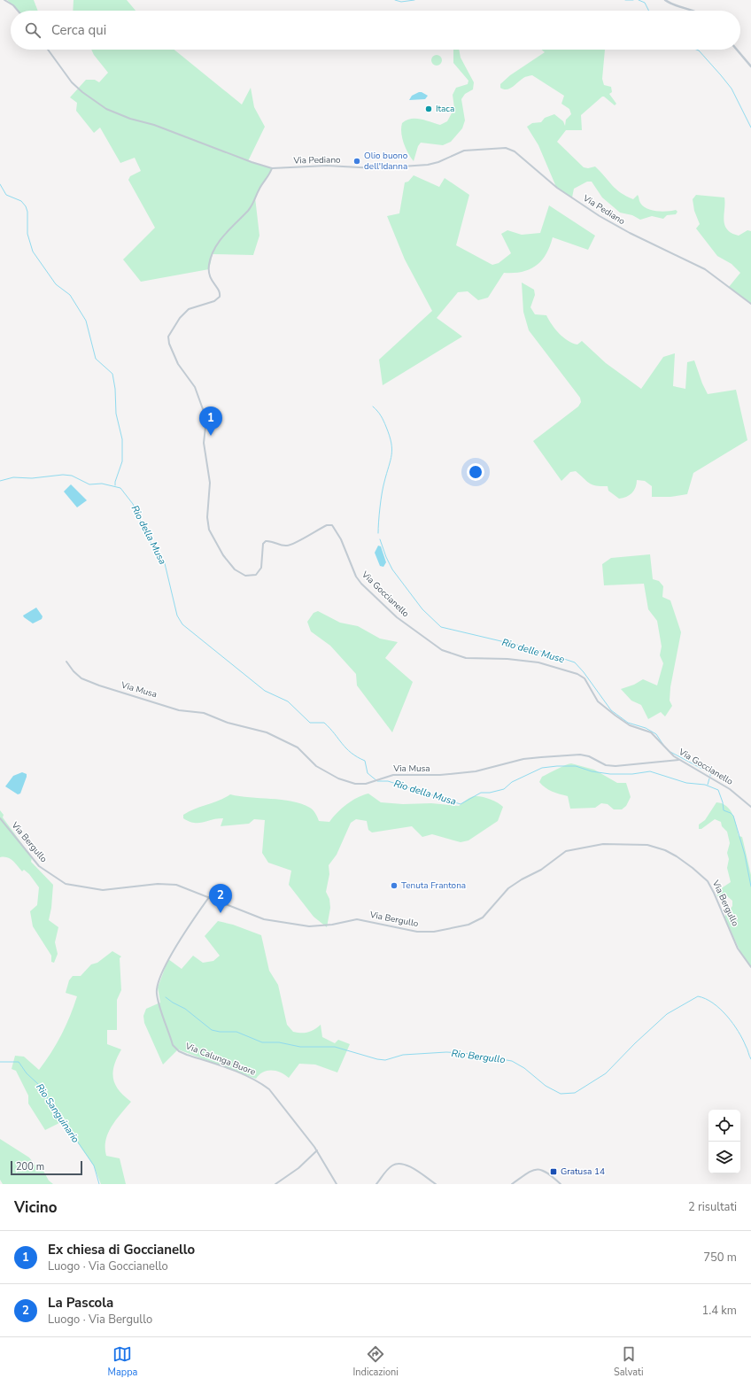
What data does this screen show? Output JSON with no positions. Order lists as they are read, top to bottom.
{
  "streets": {
    "street": [
      "Via Pediano",
      "Via Goccianello",
      "Via Musa",
      "Via Bergullo",
      "Via Calunga Buore"
    ]
  },
  "crossings": [
    ["Via Pediano", "Via Goccianello"],
    ["Via Goccianello", "Via Musa"],
    ["Via Bergullo", "Via Calunga Buore"]
  ],
  "water": [
    "Rio della Musa",
    "Rio delle Muse",
    "Rio Bergullo",
    "Rio Sanguinario"
  ],
  "places": {
    "other": ["Itaca", "Olio buono dell'Idanna", "Tenuta Frantona"],
    "transit": ["Gratusa 14"]
  },
  "scale_bar": "200 m",
  "page": {
    "search": "Cerca qui",
    "pins": ["1", "2"],
    "scale": "200 m",
    "heading": ["Vicino", "2 risultati"],
    "list": [
      {
        "mark": "1",
        "name": "Ex chiesa di Goccianello",
        "note": "Luogo · Via Goccianello",
        "value": "750 m"
      },
      {
        "mark": "2",
        "name": "La Pascola",
        "note": "Luogo · Via Bergullo",
        "value": "1.4 km"
      }
    ],
    "nav": ["Mappa", "Indicazioni", "Salvati"]
  }
}
